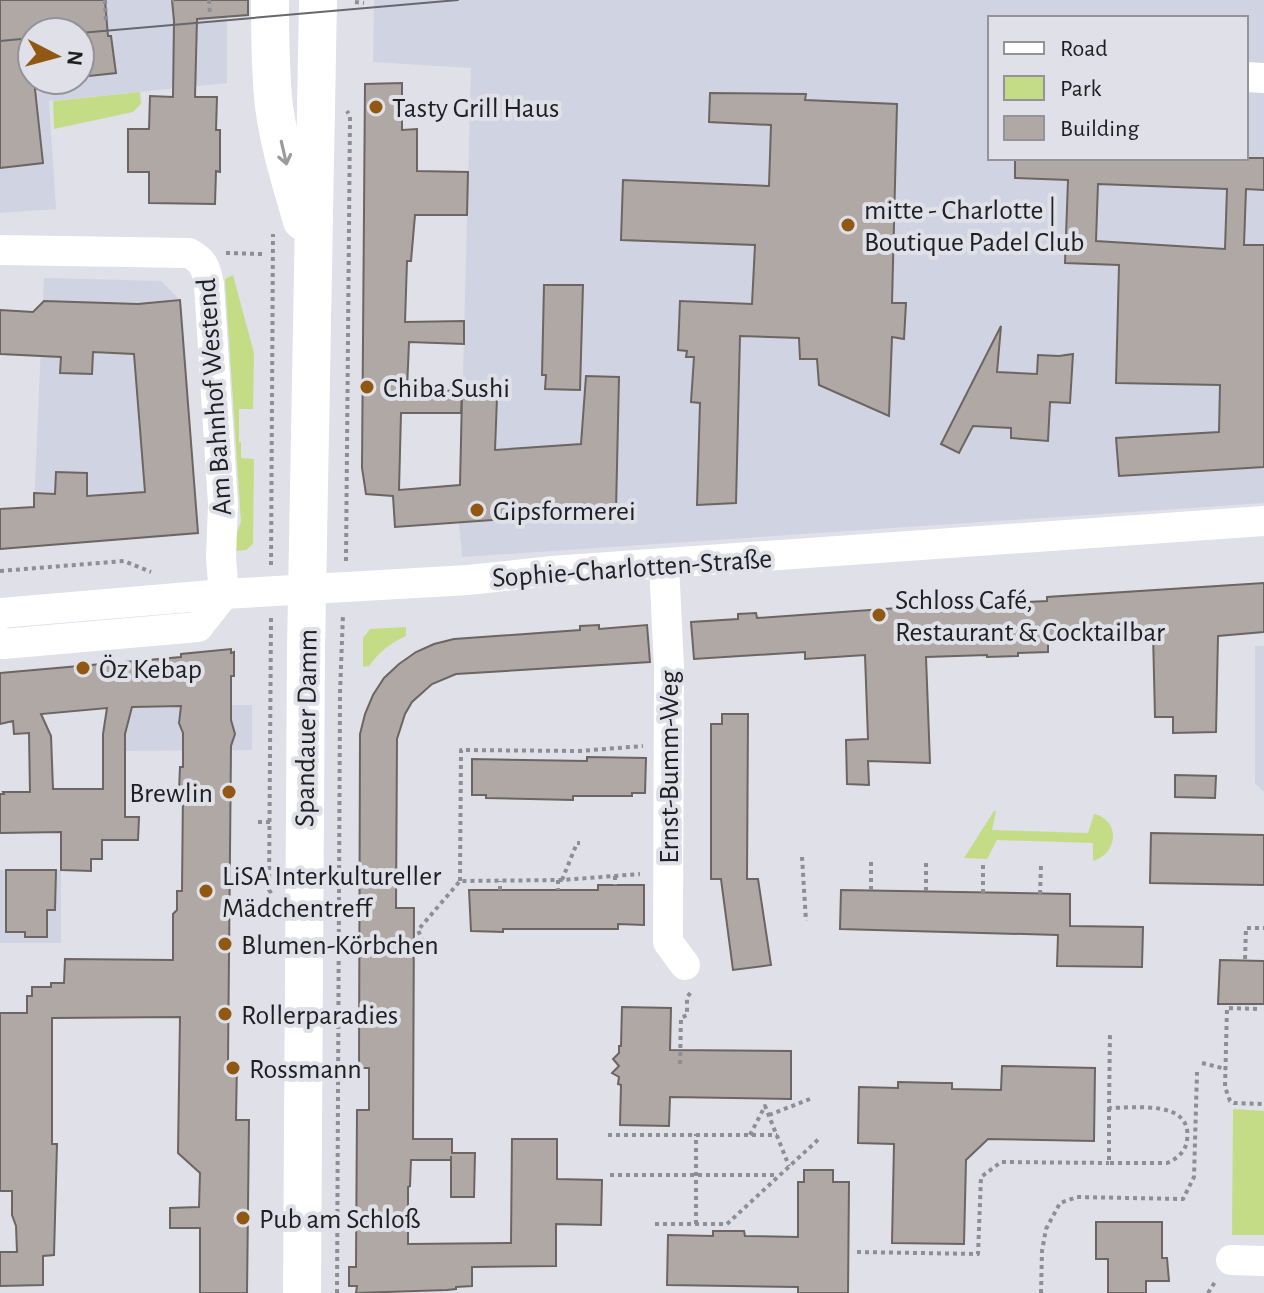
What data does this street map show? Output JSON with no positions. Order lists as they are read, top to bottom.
{
  "streets": {
    "main road": ["Spandauer Damm"],
    "street": ["Am Bahnhof Westend", "Sophie-Charlotten-Straße", "Ernst-Bumm-Weg"]
  },
  "crossings": [
    ["Am Bahnhof Westend", "Sophie-Charlotten-Straße"],
    ["Sophie-Charlotten-Straße", "Spandauer Damm"],
    ["Sophie-Charlotten-Straße", "Ernst-Bumm-Weg"]
  ],
  "places": [
    "Tasty Grill Haus",
    "mitte - Charlotte | Boutique Padel Club",
    "Chiba Sushi",
    "Gipsformerei",
    "Schloss Café, Restaurant & Cocktailbar",
    "Öz Kebap",
    "Brewlin",
    "LiSA Interkultureller Mädchentreff",
    "Blumen-Körbchen",
    "Rollerparadies",
    "Rossmann",
    "Pub am Schloß"
  ],
  "legend": ["Road", "Park", "Building"],
  "north": "right"
}
